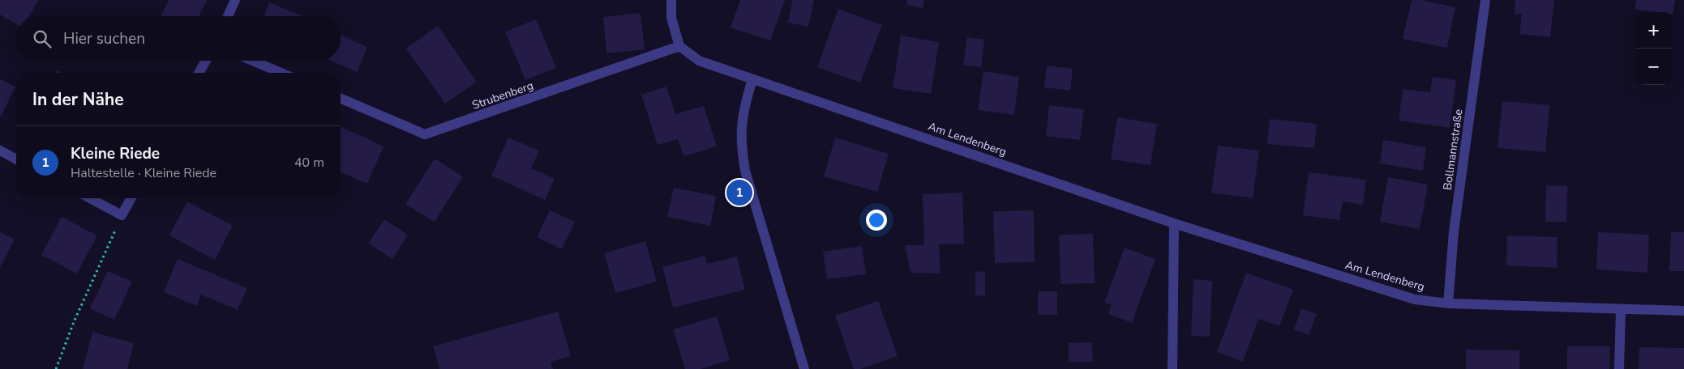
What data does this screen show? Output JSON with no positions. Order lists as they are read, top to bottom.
{
  "streets": {
    "street": ["Strubenberg", "Am Lendenberg", "Bollmannstraße"]
  },
  "crossings": [
    ["Strubenberg", "Am Lendenberg"],
    ["Am Lendenberg", "Bollmannstraße"]
  ],
  "page": {
    "map_buttons": ["+", "−"],
    "search": "Hier suchen",
    "heading": "In der Nähe",
    "list": [
      {
        "mark": "1",
        "name": "Kleine Riede",
        "note": "Haltestelle · Kleine Riede",
        "value": "40 m"
      }
    ],
    "pins": "1"
  }
}
